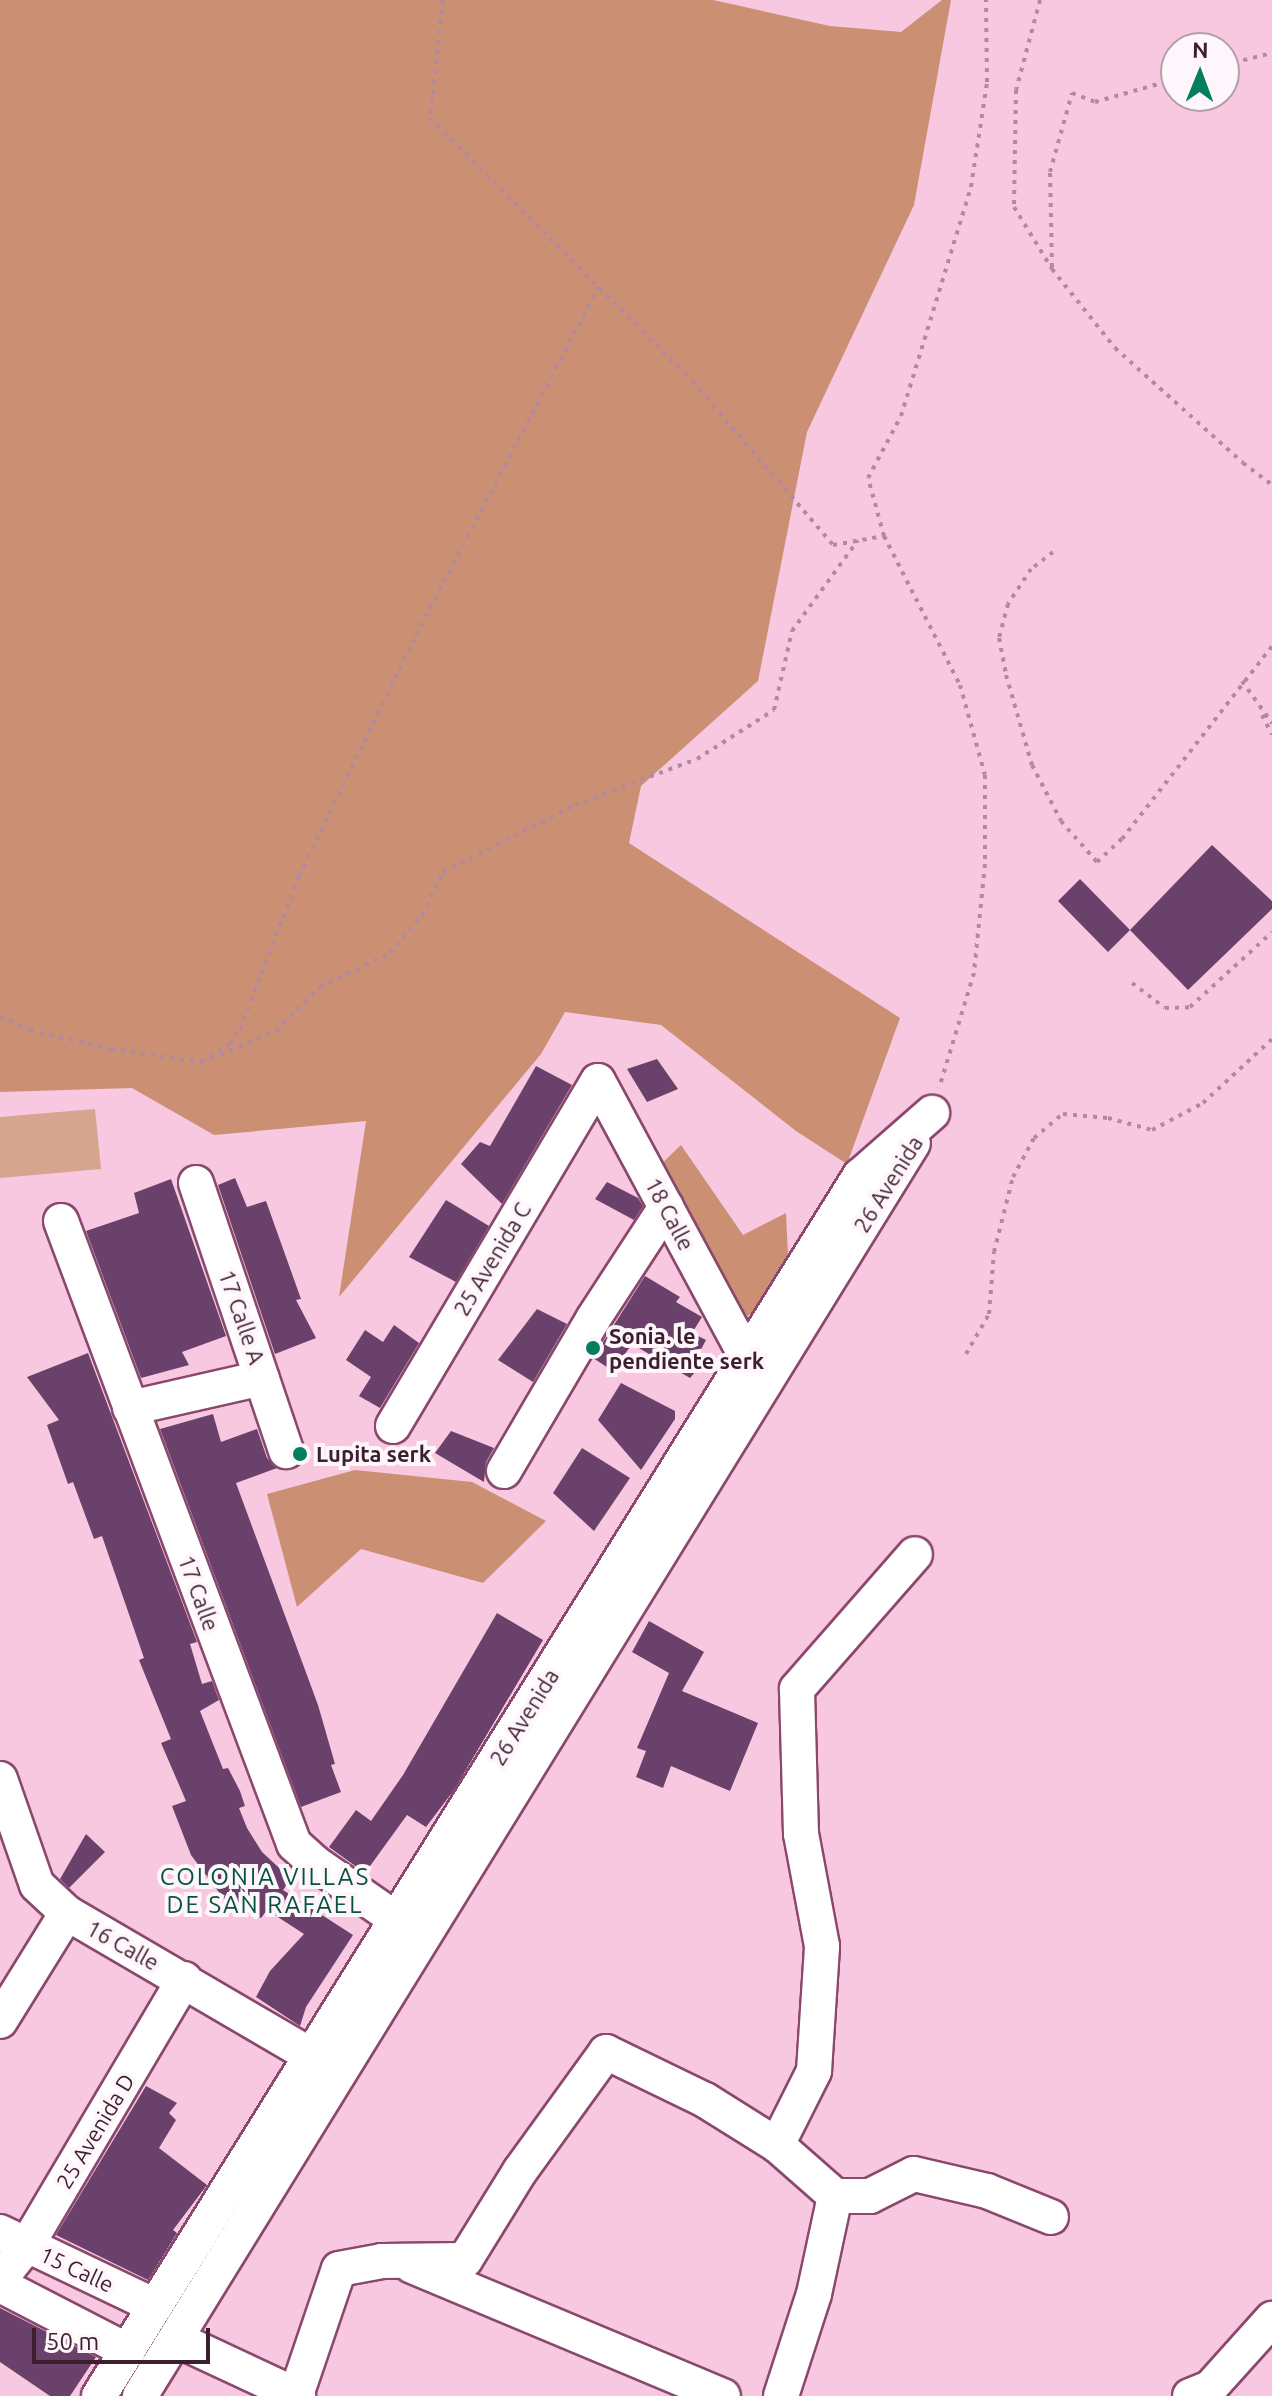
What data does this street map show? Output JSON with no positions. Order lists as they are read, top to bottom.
{
  "streets": {
    "street": [
      "26 Avenida",
      "18 Calle",
      "25 Avenida C",
      "17 Calle A",
      "17 Calle",
      "16 Calle",
      "25 Avenida D",
      "15 Calle"
    ]
  },
  "crossings": [
    ["26 Avenida", "18 Calle"],
    ["26 Avenida", "17 Calle"],
    ["26 Avenida", "16 Calle"],
    ["26 Avenida", "15 Calle"],
    ["18 Calle", "25 Avenida C"],
    ["16 Calle", "25 Avenida D"],
    ["25 Avenida D", "15 Calle"]
  ],
  "districts": ["COLONIA VILLAS DE SAN RAFAEL"],
  "places": ["Sonia. le pendiente serk", "Lupita serk"],
  "scale_bar": "50 m",
  "north": "top"
}
